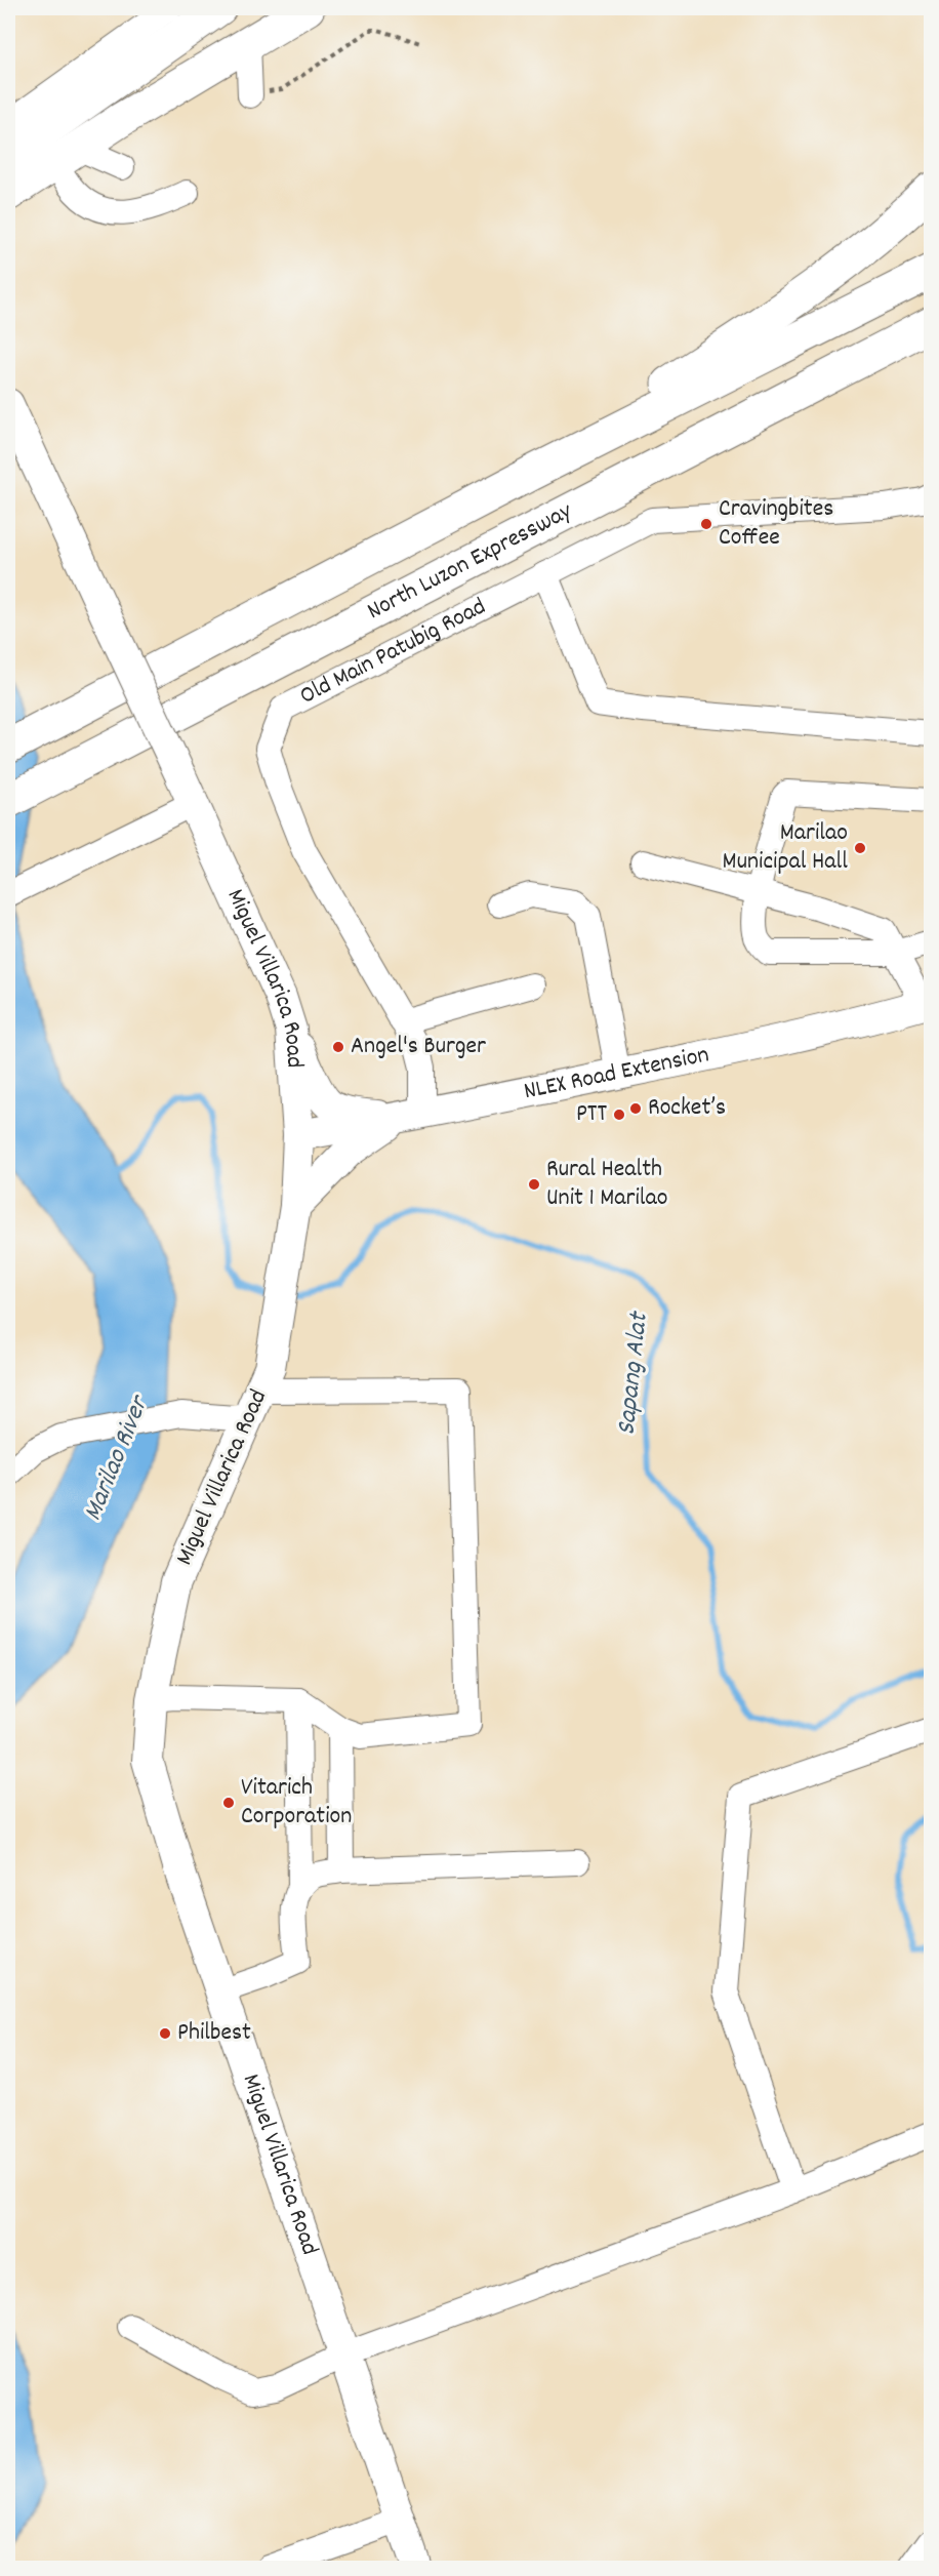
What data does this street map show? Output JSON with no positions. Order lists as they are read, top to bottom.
{
  "streets": {
    "highway": ["North Luzon Expressway"],
    "main road": ["Miguel Villarica Road", "NLEX Road Extension"],
    "street": ["Old Main Patubig Road"]
  },
  "crossings": [
    ["Old Main Patubig Road", "NLEX Road Extension"],
    ["Miguel Villarica Road", "NLEX Road Extension"]
  ],
  "water": ["Sapang Alat", "Marilao River"],
  "places": [
    "Cravingbites Coffee",
    "Marilao Municipal Hall",
    "Angel's Burger",
    "Rocket’s",
    "PTT",
    "Rural Health Unit 1 Marilao",
    "Vitarich Corporation",
    "Philbest"
  ]
}
